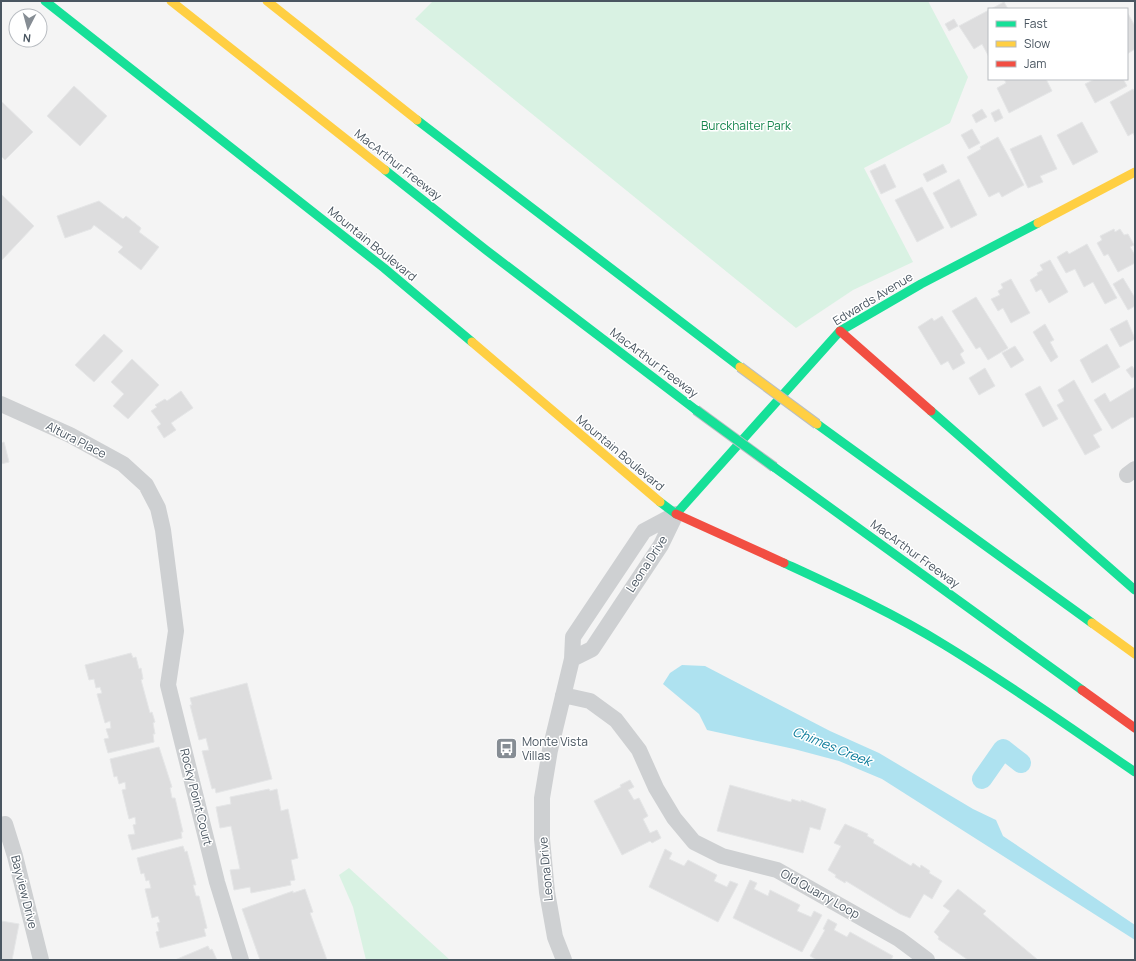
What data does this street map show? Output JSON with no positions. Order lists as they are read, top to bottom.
{
  "streets": {
    "main road": ["MacArthur Freeway", "Mountain Boulevard", "Edwards Avenue"],
    "street": [
      "Altura Place",
      "Leona Drive",
      "Rocky Point Court",
      "Bayview Drive",
      "Old Quarry Loop"
    ]
  },
  "crossings": [
    ["Mountain Boulevard", "Edwards Avenue"],
    ["Mountain Boulevard", "Leona Drive"],
    ["Edwards Avenue", "Leona Drive"],
    ["Altura Place", "Rocky Point Court"],
    ["Leona Drive", "Old Quarry Loop"]
  ],
  "water": ["Chimes Creek"],
  "parks": ["Burckhalter Park"],
  "places": {
    "bus stop": ["Monte Vista Villas"]
  },
  "legend": ["Fast", "Slow", "Jam"],
  "north": "bottom"
}
